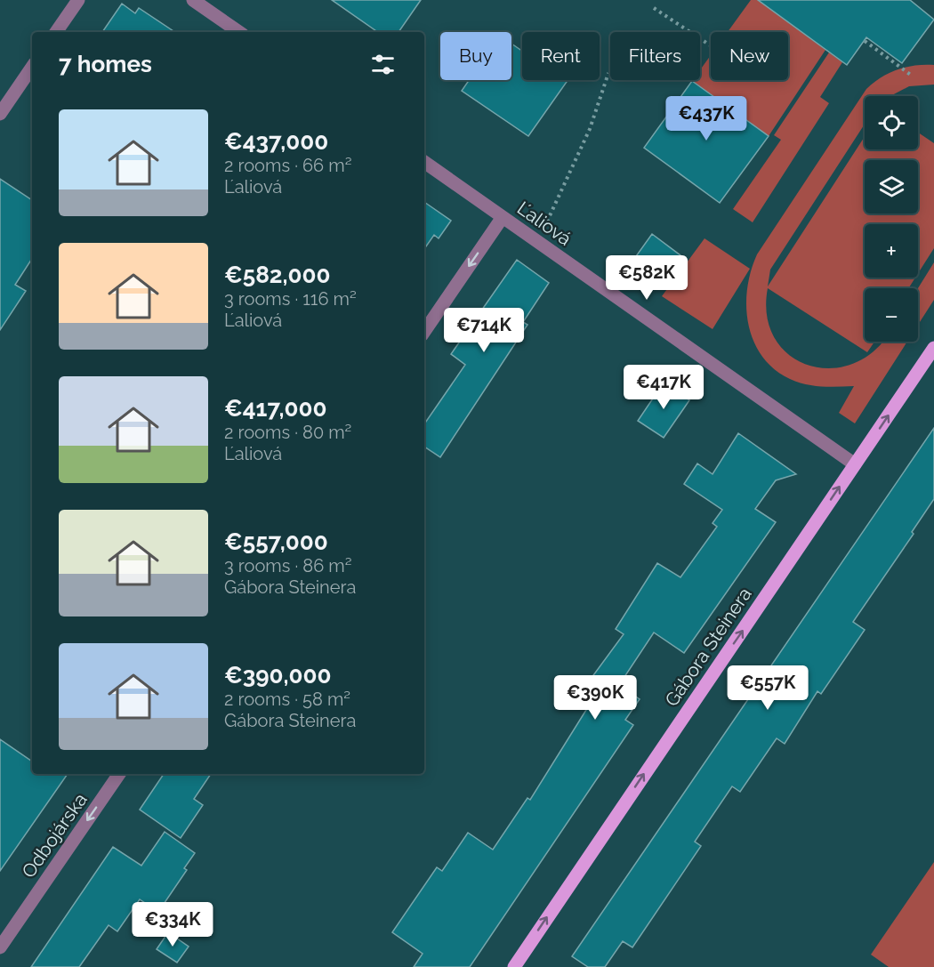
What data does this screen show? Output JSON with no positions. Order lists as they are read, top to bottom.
{
  "streets": {
    "main road": ["Gábora Steinera"],
    "street": ["Ľaliová", "Odbojárska"]
  },
  "crossings": [
    ["Ľaliová", "Gábora Steinera"]
  ],
  "one_way": ["Gábora Steinera", "Odbojárska"],
  "page": {
    "chip": [
      "Buy",
      "Rent",
      "Filters",
      "New"
    ],
    "heading": "7 homes",
    "map_buttons": ["+", "−"],
    "price": [
      "€437K",
      "€582K",
      "€714K",
      "€417K",
      "€557K",
      "€390K",
      "€334K"
    ],
    "list": [
      {
        "name": "€437,000",
        "note": "2 rooms · 66 m² · Ľaliová"
      },
      {
        "name": "€582,000",
        "note": "3 rooms · 116 m² · Ľaliová"
      },
      {
        "name": "€417,000",
        "note": "2 rooms · 80 m² · Ľaliová"
      },
      {
        "name": "€557,000",
        "note": "3 rooms · 86 m² · Gábora Steinera"
      },
      {
        "name": "€390,000",
        "note": "2 rooms · 58 m² · Gábora Steinera"
      }
    ]
  }
}
